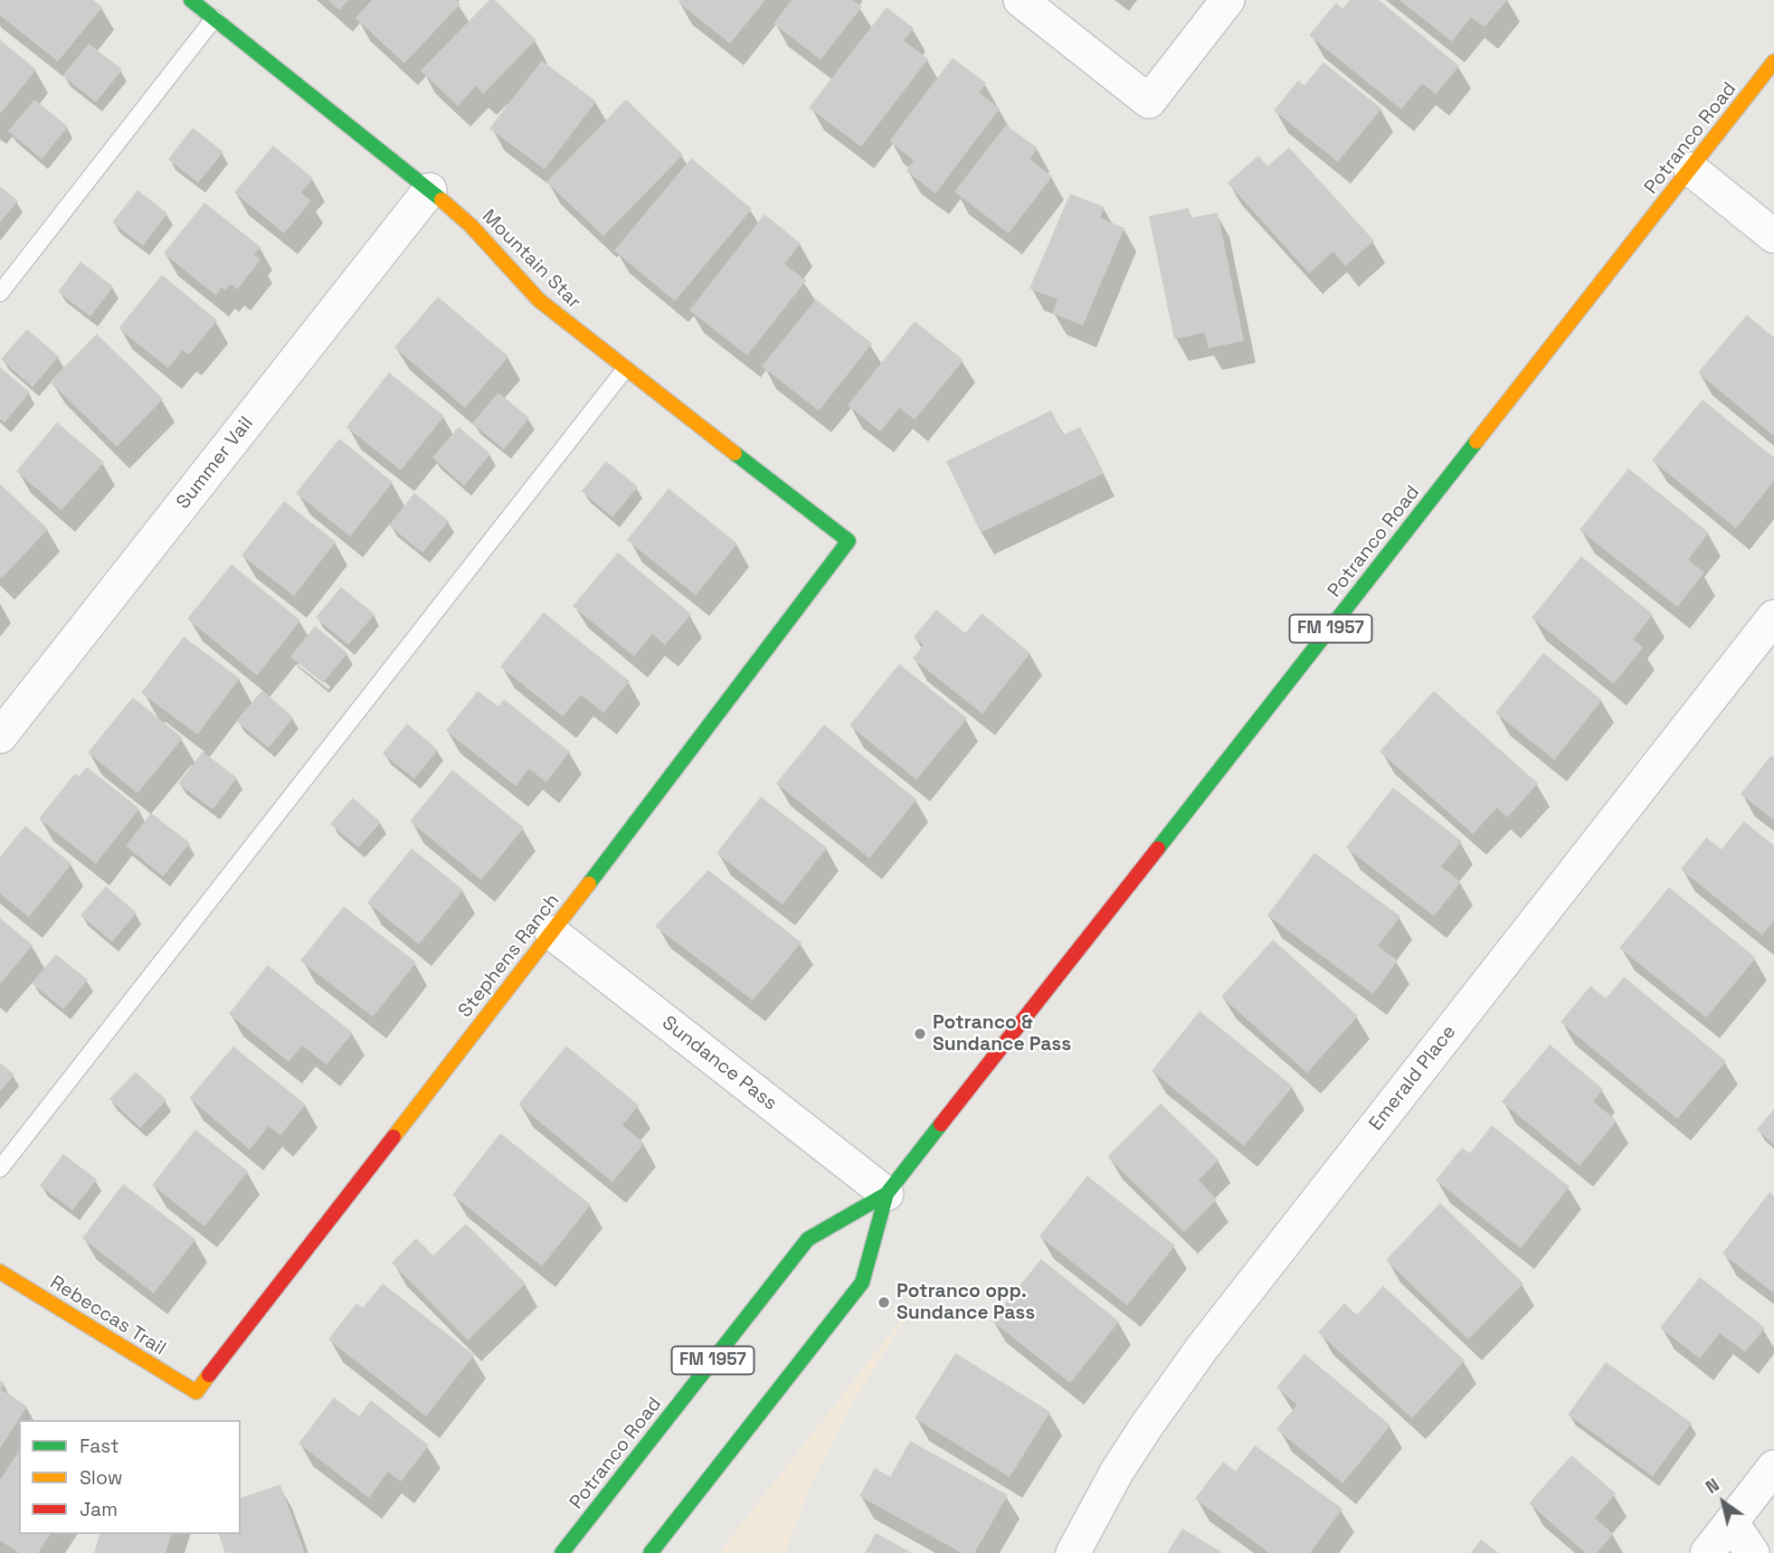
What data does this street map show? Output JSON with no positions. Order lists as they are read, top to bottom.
{
  "streets": {
    "main road": [
      "Potranco Road",
      "Mountain Star",
      "FM 1957",
      "Stephens Ranch",
      "Rebeccas Trail"
    ],
    "street": ["Summer Vail", "Sundance Pass", "Emerald Place"]
  },
  "crossings": [
    ["Potranco Road", "Sundance Pass"],
    ["Mountain Star", "Summer Vail"],
    ["Mountain Star", "Stephens Ranch"],
    ["Stephens Ranch", "Sundance Pass"],
    ["Stephens Ranch", "Rebeccas Trail"]
  ],
  "places": ["Potranco & Sundance Pass", "Potranco opp. Sundance Pass"],
  "legend": ["Fast", "Slow", "Jam"],
  "north": "top left"
}
